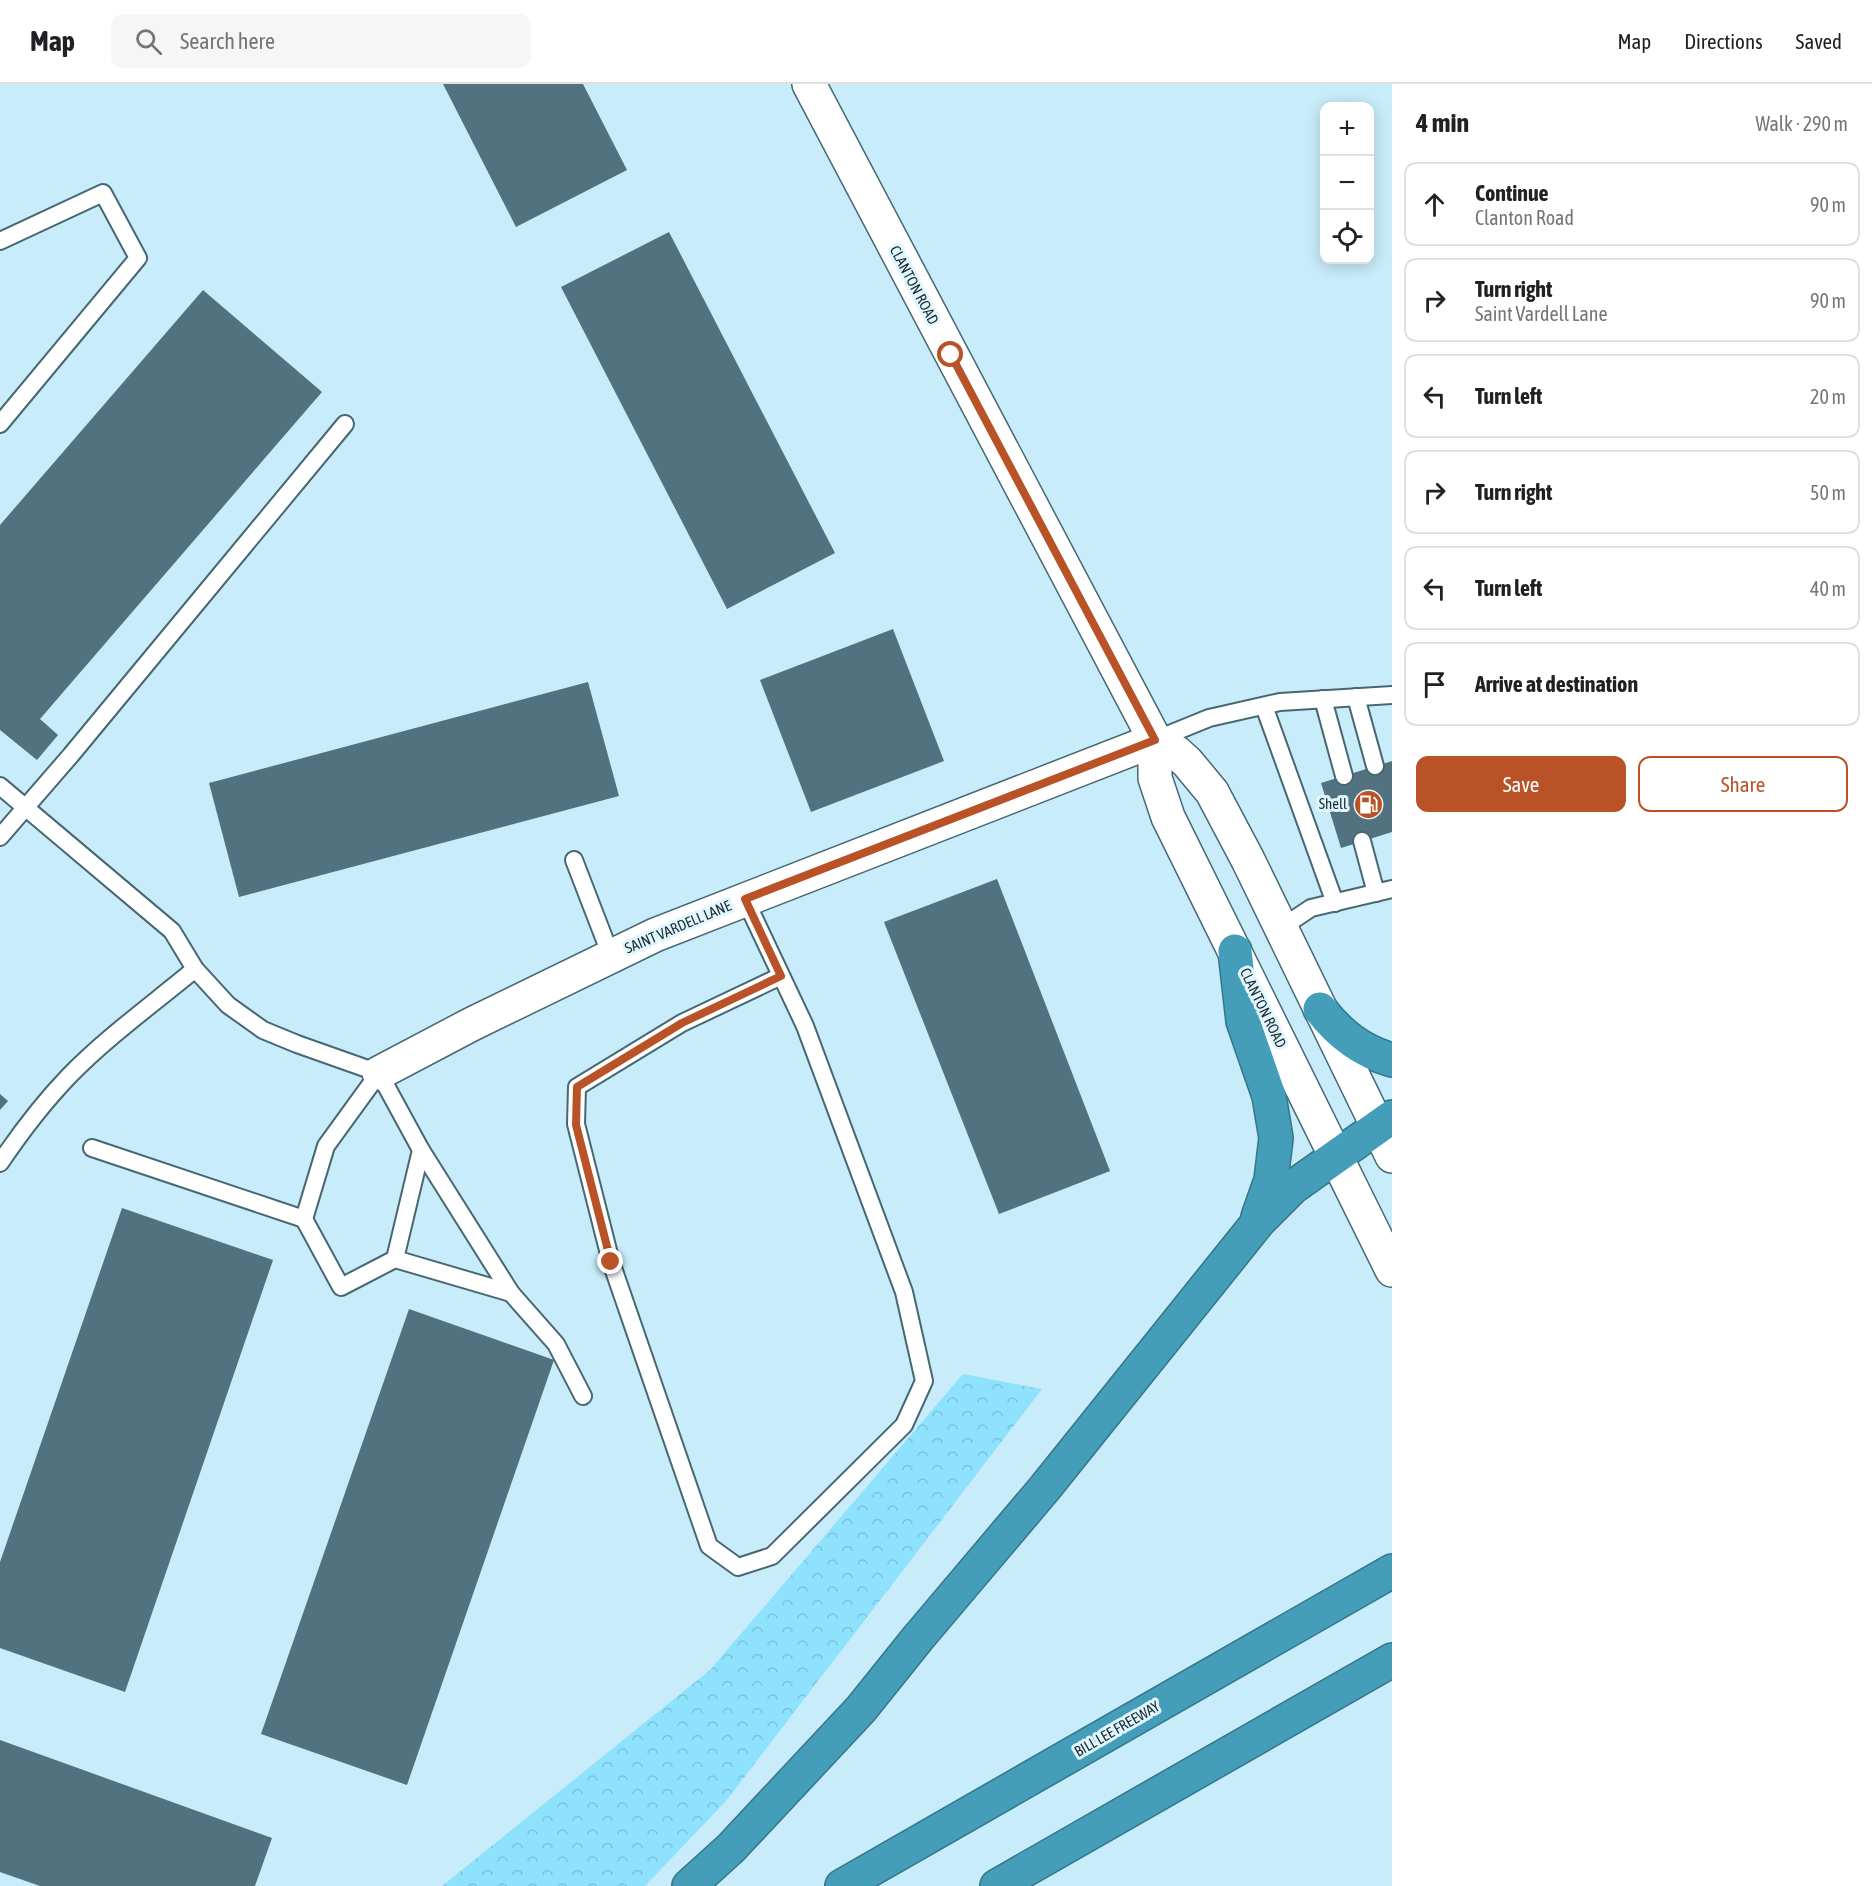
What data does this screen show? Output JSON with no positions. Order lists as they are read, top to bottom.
{
  "streets": {
    "highway": ["BILL LEE FREEWAY"],
    "main road": ["CLANTON ROAD", "SAINT VARDELL LANE"]
  },
  "crossings": [
    ["CLANTON ROAD", "SAINT VARDELL LANE"]
  ],
  "places": {
    "fuel station": ["Shell"]
  },
  "page": {
    "header": "Map",
    "search": "Search here",
    "nav": ["Map", "Directions", "Saved"],
    "heading": ["4 min", "Walk · 290 m"],
    "map_buttons": ["+", "−"],
    "list": [
      ["Continue", "Clanton Road", "90 m"],
      ["Turn right", "Saint Vardell Lane", "90 m"],
      ["Turn left", "20 m"],
      ["Turn right", "50 m"],
      ["Turn left", "40 m"],
      "Arrive at destination"
    ],
    "buttons": ["Save", "Share"]
  }
}
